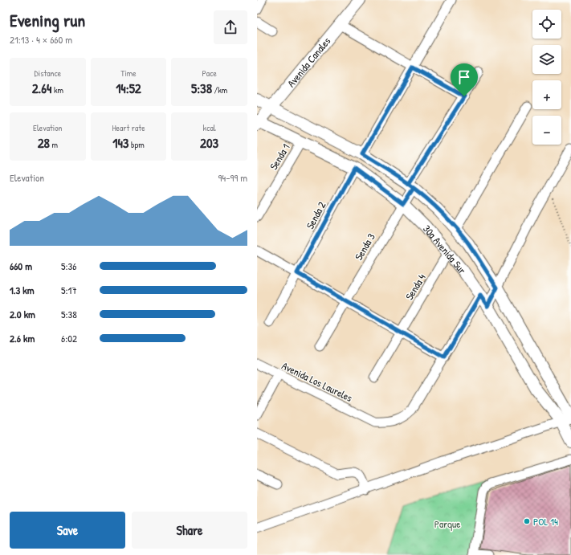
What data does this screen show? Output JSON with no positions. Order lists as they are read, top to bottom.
{
  "streets": {
    "street": [
      "Avenida Canales",
      "Senda 1",
      "Senda 2",
      "Senda 3",
      "30a Avenida Sur",
      "Senda 4",
      "Avenida Los Laureles"
    ]
  },
  "crossings": [
    ["Avenida Canales", "30a Avenida Sur"],
    ["Senda 1", "30a Avenida Sur"],
    ["Senda 2", "30a Avenida Sur"],
    ["Senda 3", "30a Avenida Sur"],
    ["30a Avenida Sur", "Senda 4"],
    ["30a Avenida Sur", "Avenida Los Laureles"]
  ],
  "parks": ["Parque"],
  "places": ["POL 14"],
  "page": {
    "heading": ["Evening run", "21:13 · 4 × 660 m"],
    "map_buttons": ["+", "−"],
    "stats": [
      ["Distance", "2.64 km"],
      ["Time", "14:52"],
      ["Pace", "5:38 /km"],
      ["Elevation", "28 m"],
      ["Heart rate", "143 bpm"],
      ["kcal", "203"]
    ],
    "chart": ["Elevation", "94–99 m"],
    "list": [
      {
        "name": "660 m",
        "note": "5:36"
      },
      {
        "name": "1.3 km",
        "note": "5:17"
      },
      {
        "name": "2.0 km",
        "note": "5:38"
      },
      {
        "name": "2.6 km",
        "note": "6:02"
      }
    ],
    "buttons": ["Save", "Share"]
  }
}
